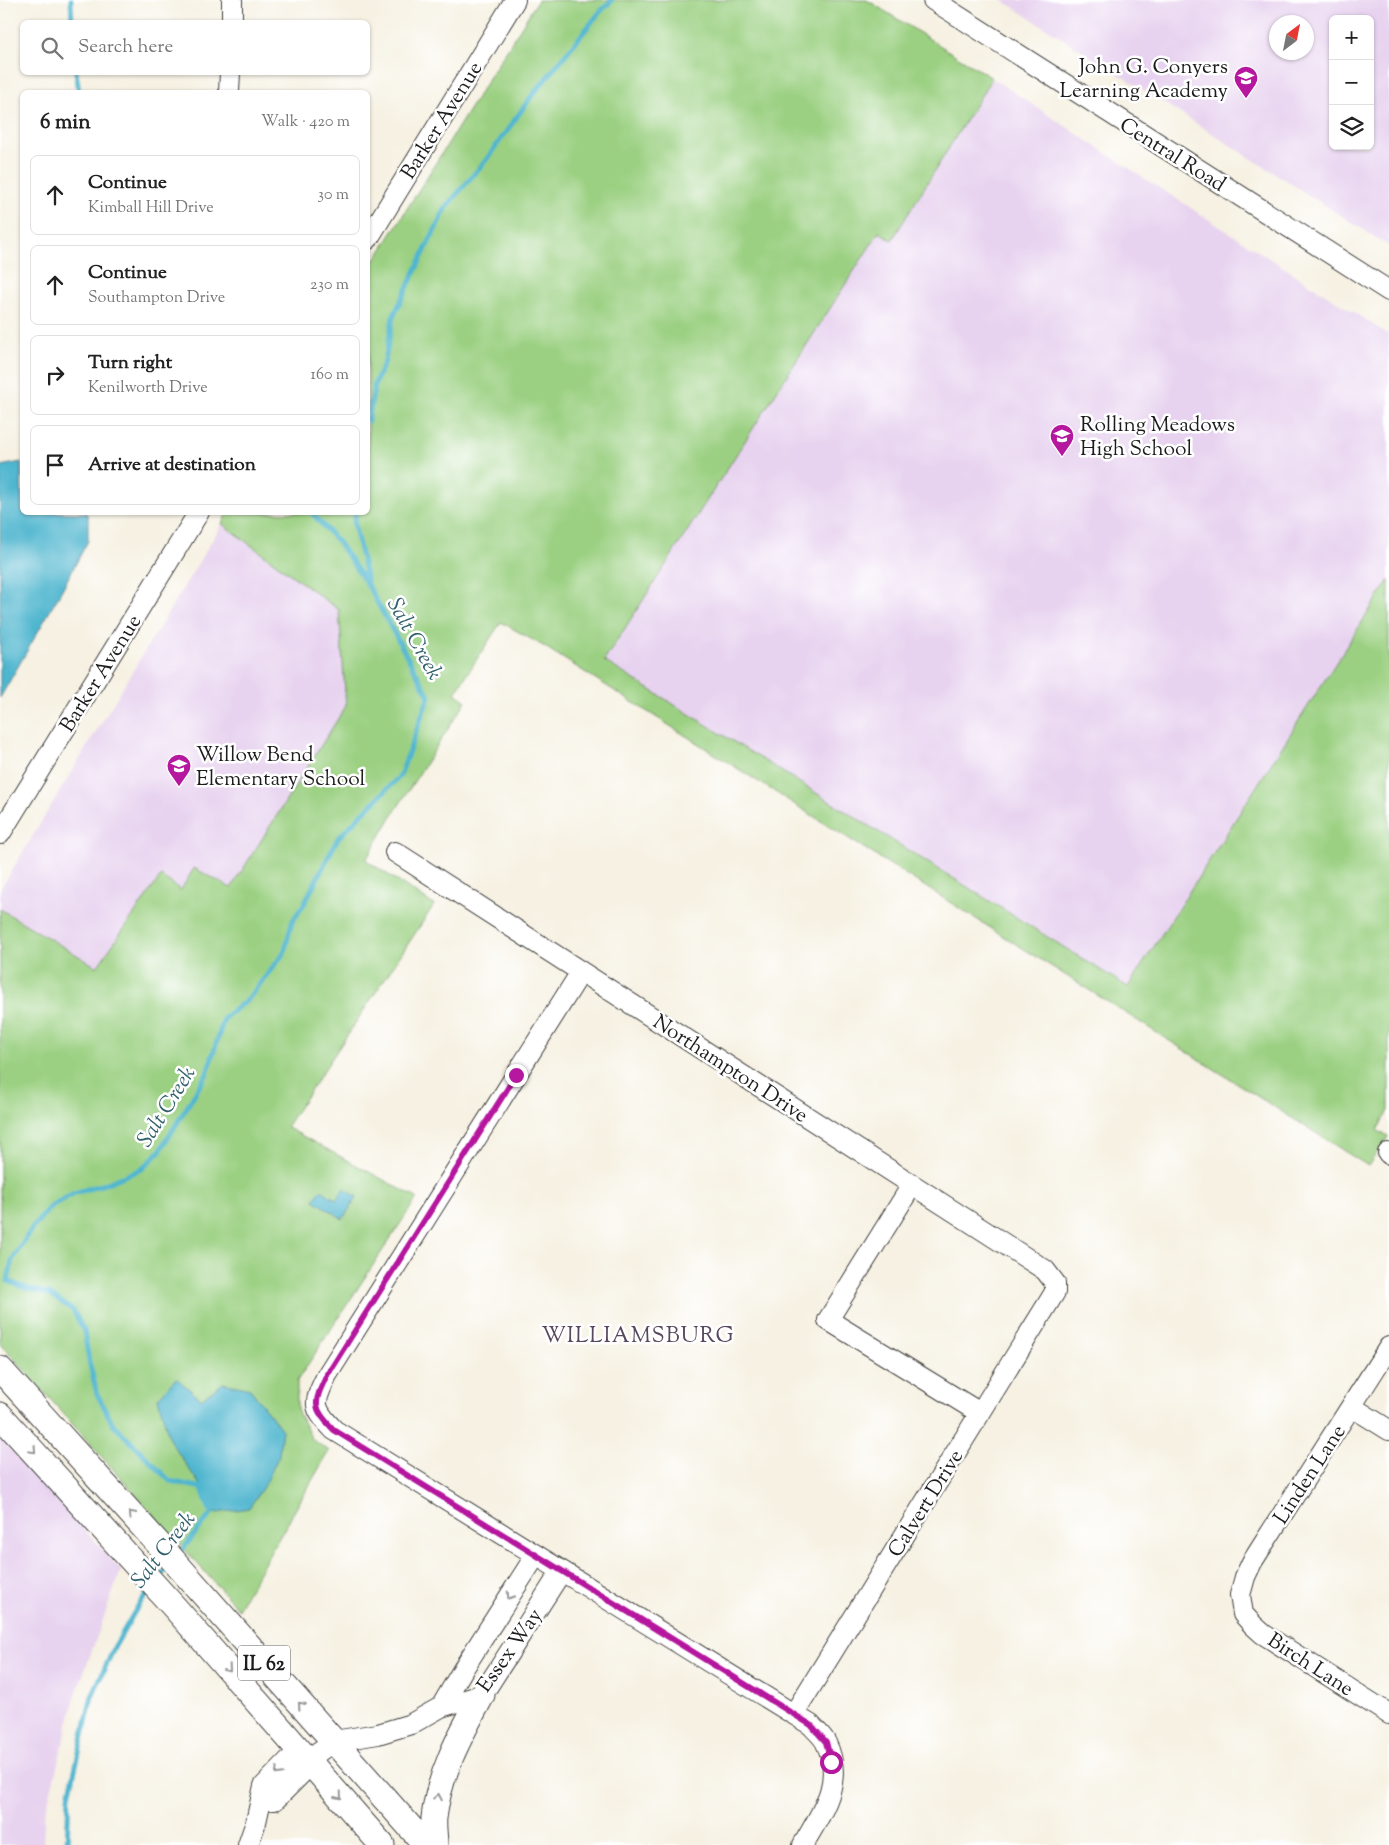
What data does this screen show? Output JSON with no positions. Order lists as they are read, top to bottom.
{
  "streets": {
    "main road": ["IL 62"],
    "street": [
      "Barker Avenue",
      "Central Road",
      "Northampton Drive",
      "Linden Lane",
      "Calvert Drive",
      "Essex Way",
      "Birch Lane"
    ]
  },
  "crossings": [
    ["Northampton Drive", "Calvert Drive"],
    ["Linden Lane", "Birch Lane"],
    ["Essex Way", "IL 62"]
  ],
  "districts": ["WILLIAMSBURG"],
  "water": ["Salt Creek"],
  "places": {
    "school or university": ["John G. Conyers Learning Academy", "Rolling Meadows High School", "Willow Bend Elementary School"]
  },
  "north": "top right",
  "page": {
    "map_buttons": ["+", "−"],
    "search": "Search here",
    "heading": ["6 min", "Walk · 420 m"],
    "list": [
      ["Continue", "Kimball Hill Drive", "30 m"],
      ["Continue", "Southampton Drive", "230 m"],
      ["Turn right", "Kenilworth Drive", "160 m"],
      "Arrive at destination"
    ]
  }
}
